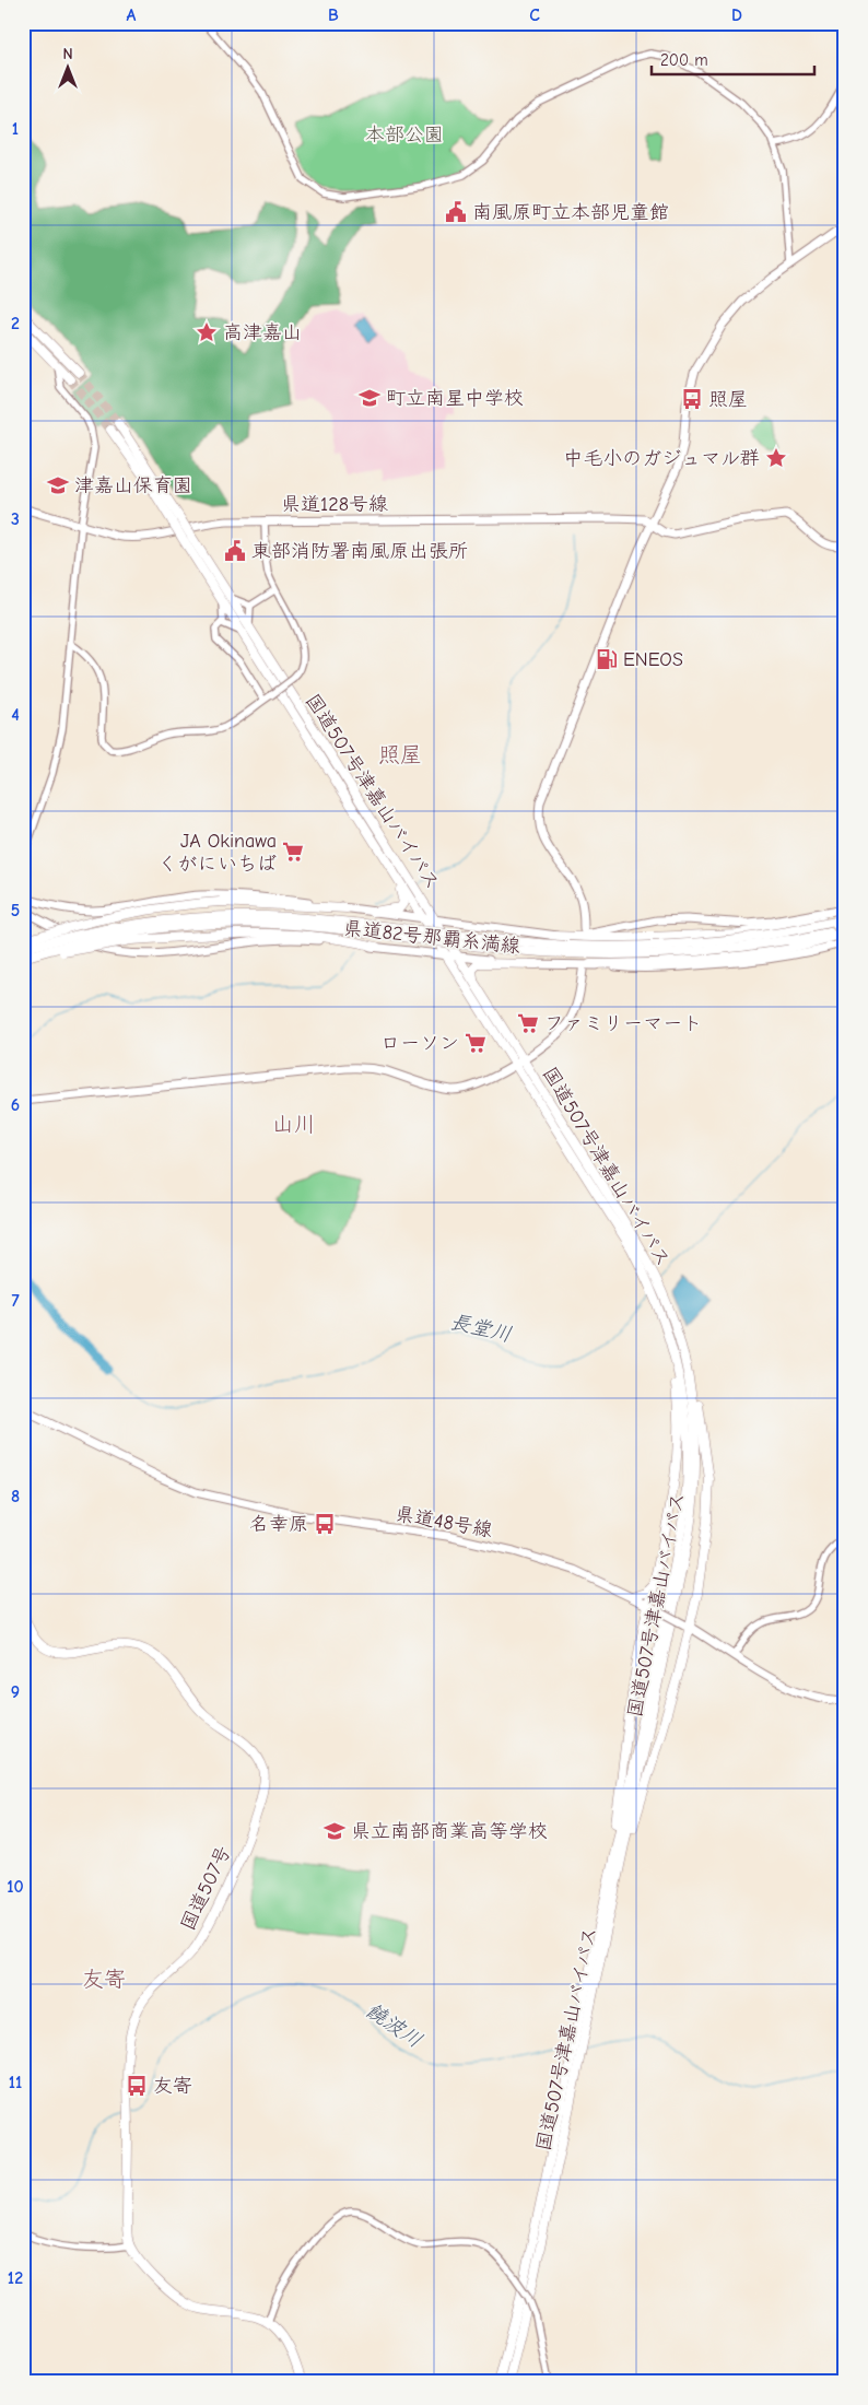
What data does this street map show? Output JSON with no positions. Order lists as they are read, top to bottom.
{
  "streets": {
    "highway": ["国道507号津嘉山バイパス", "国道507号"],
    "main road": ["県道128号線", "県道82号那覇糸満線", "県道48号線"]
  },
  "crossings": [
    ["国道507号津嘉山バイパス", "県道82号那覇糸満線"]
  ],
  "districts": ["照屋", "山川", "友寄"],
  "water": ["長堂川", "饒波川"],
  "parks": ["本部公園"],
  "places": {
    "public building": ["南風原町立本部児童館", "東部消防署南風原出張所"],
    "place": ["高津嘉山", "中毛小のガジュマル群"],
    "school or university": ["町立南星中学校", "津嘉山保育園", "県立南部商業高等学校"],
    "bus stop": ["照屋", "名幸原", "友寄"],
    "fuel station": ["ENEOS"],
    "supermarket": ["JA Okinawa くがにいちば", "ファミリーマート", "ローソン"]
  },
  "scale_bar": "200 m",
  "north": "top",
  "grid": {
    "columns": [
      "A",
      "B",
      "C",
      "D"
    ],
    "rows": [
      "1",
      "2",
      "3",
      "4",
      "5",
      "6",
      "7",
      "8",
      "9",
      "10",
      "11",
      "12"
    ]
  }
}
